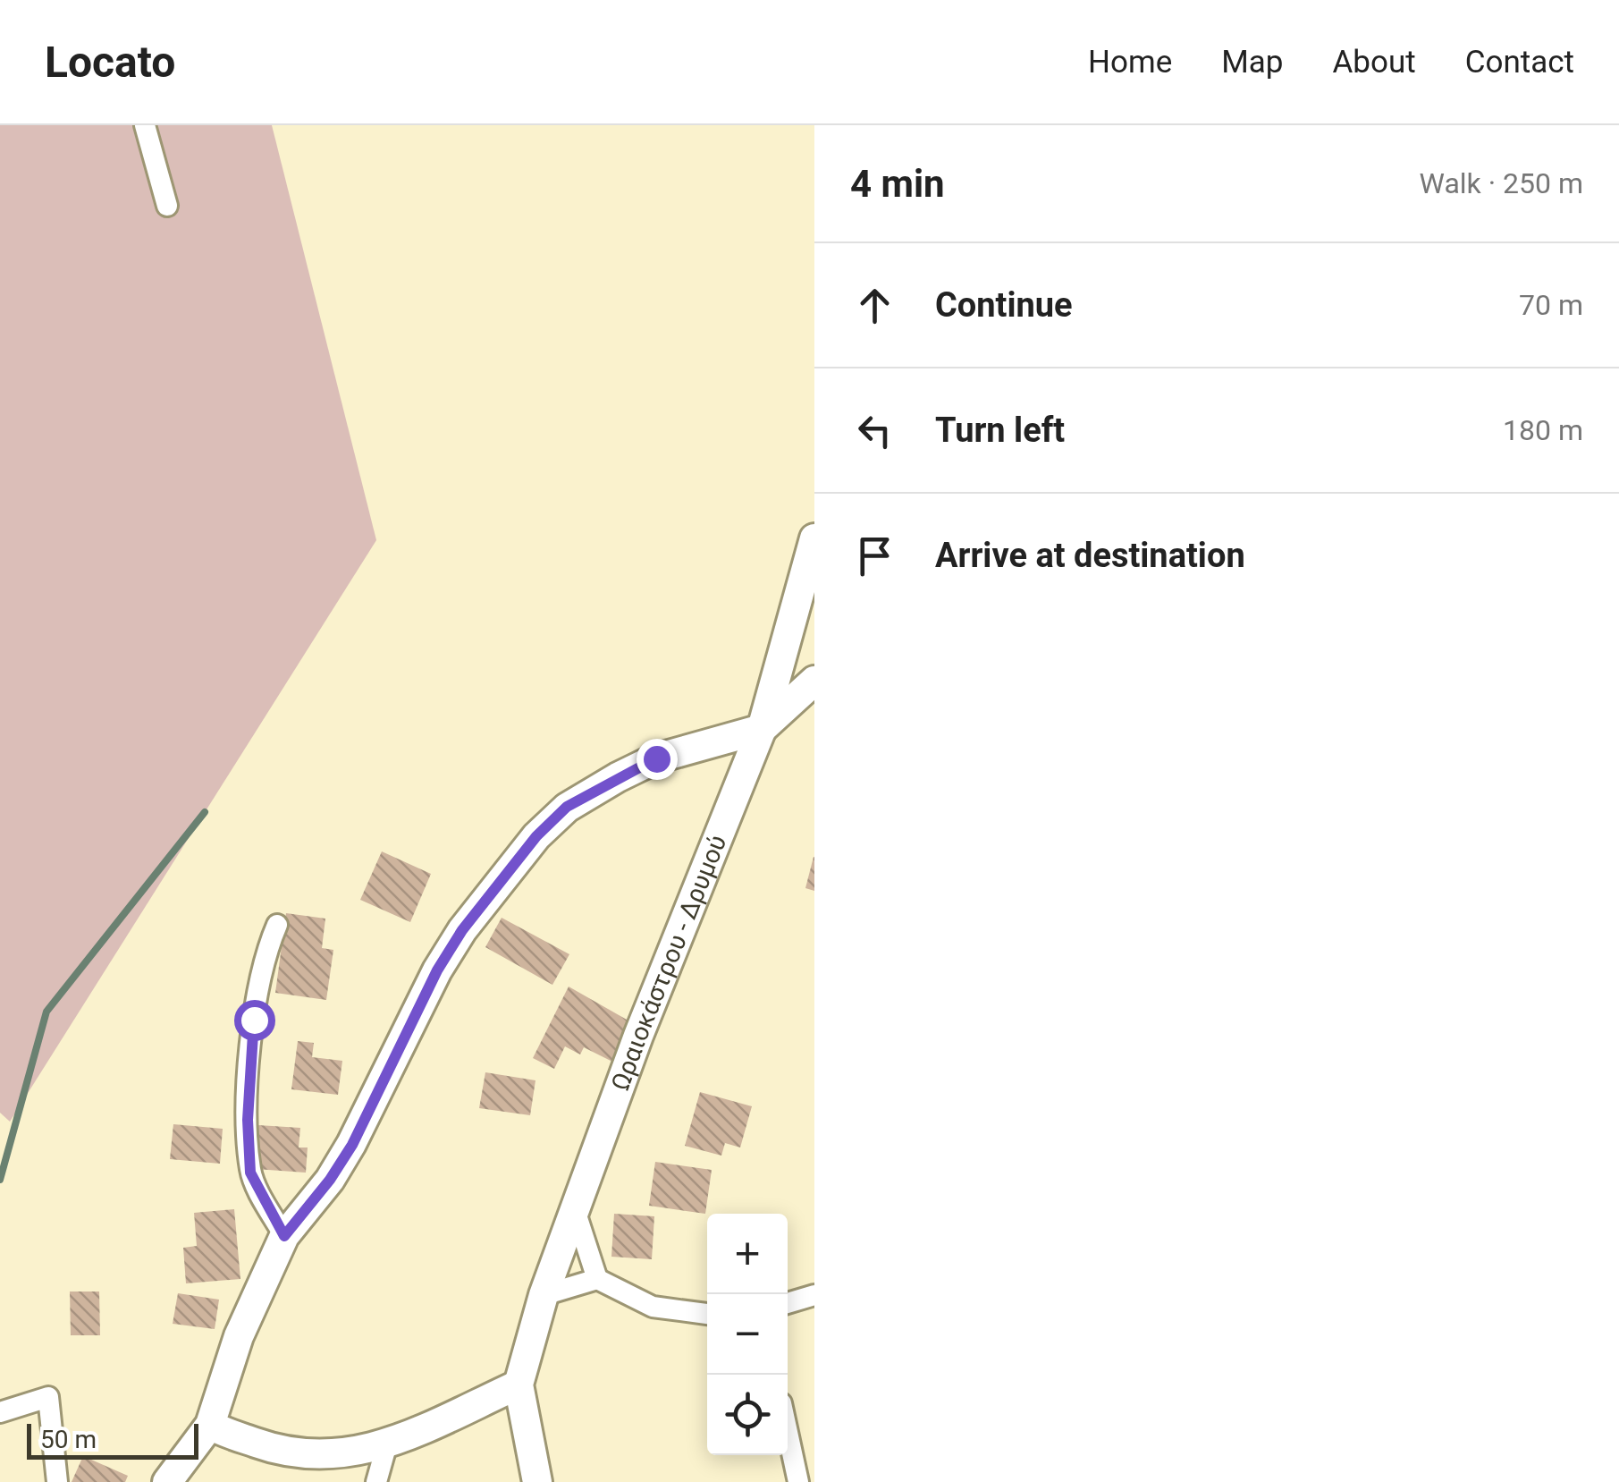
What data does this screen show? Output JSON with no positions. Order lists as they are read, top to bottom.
{
  "streets": {
    "main road": ["Ωραιοκάστρου - Δρυμού"]
  },
  "scale_bar": "50 m",
  "page": {
    "header": "Locato",
    "nav": [
      "Home",
      "Map",
      "About",
      "Contact"
    ],
    "heading": ["4 min", "Walk · 250 m"],
    "list": [
      ["Continue", "70 m"],
      ["Turn left", "180 m"],
      "Arrive at destination"
    ],
    "map_buttons": ["+", "−"],
    "scale": "50 m"
  }
}
